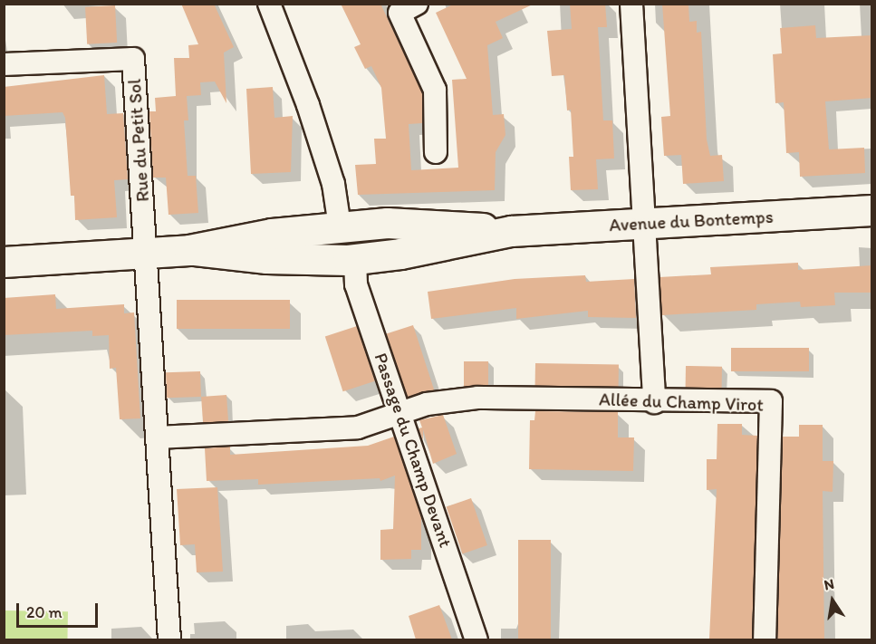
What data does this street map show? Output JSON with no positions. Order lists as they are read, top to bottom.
{
  "streets": {
    "street": [
      "Rue du Petit Sol",
      "Avenue du Bontemps",
      "Allée du Champ Virot",
      "Passage du Champ Devant"
    ]
  },
  "crossings": [
    ["Rue du Petit Sol", "Avenue du Bontemps"],
    ["Avenue du Bontemps", "Passage du Champ Devant"],
    ["Allée du Champ Virot", "Passage du Champ Devant"]
  ],
  "scale_bar": "20 m",
  "north": "top"
}
